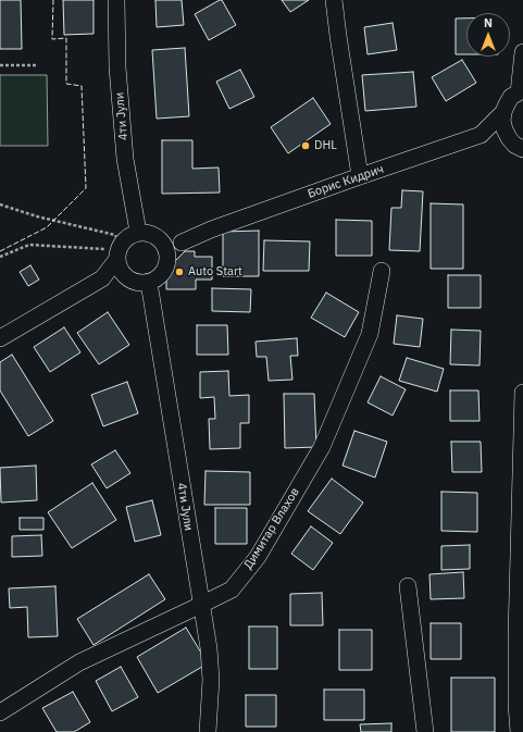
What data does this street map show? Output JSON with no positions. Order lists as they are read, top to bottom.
{
  "streets": {
    "street": ["4ти Јули", "Борис Кидрич", "Димитар Влахов"]
  },
  "crossings": [
    ["4ти Јули", "Димитар Влахов"]
  ],
  "places": ["DHL", "Auto Start"],
  "north": "top"
}
